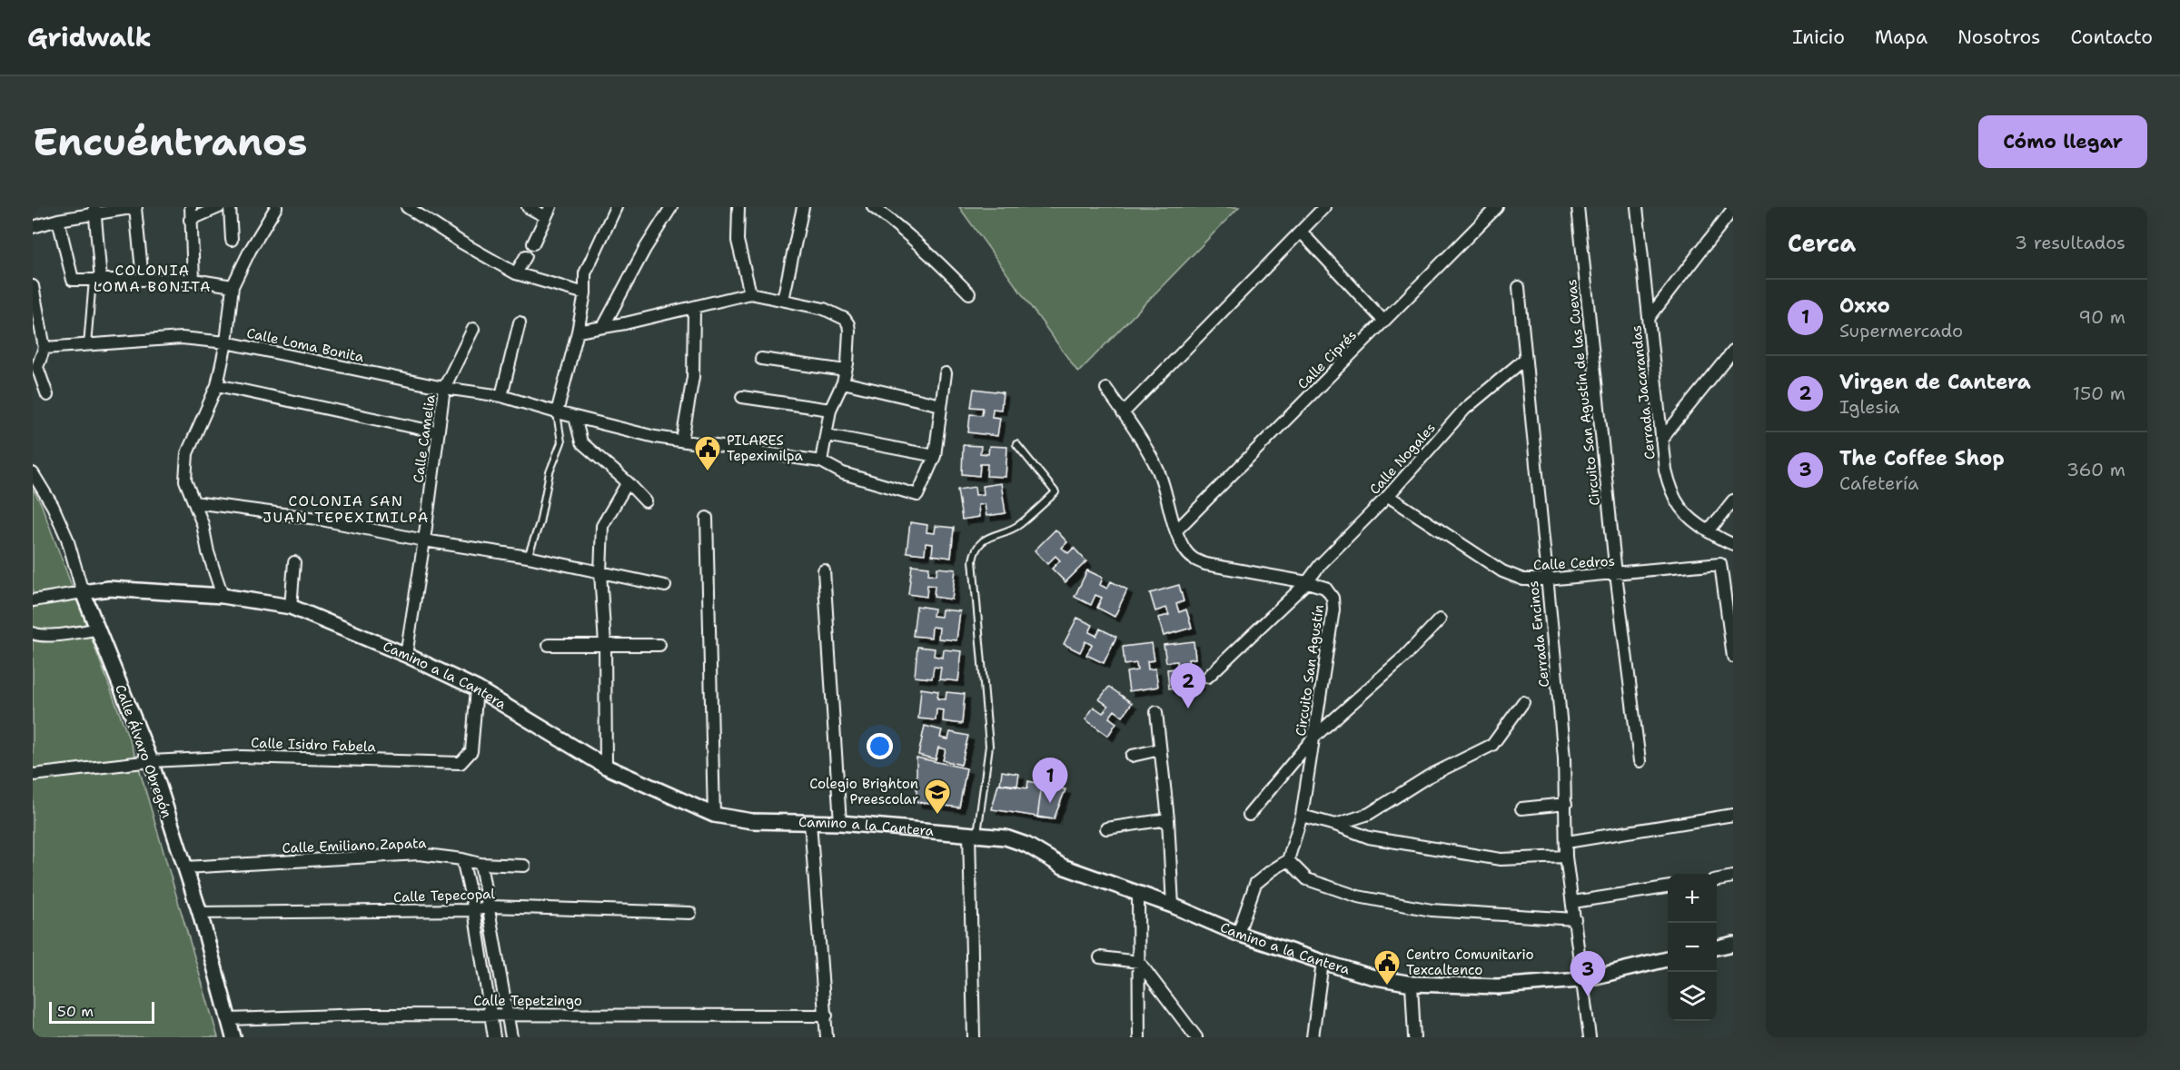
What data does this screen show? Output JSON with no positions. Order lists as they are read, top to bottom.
{
  "streets": {
    "street": [
      "Calle Loma Bonita",
      "Calle Ciprés",
      "Circuito San Agustín de las Cuevas",
      "Cerrada Jacarandas",
      "Calle Camelia",
      "Calle Nogales",
      "Calle Cedros",
      "Cerrada Encinos",
      "Circuito San Agustín",
      "Camino a la Cantera",
      "Calle Isidro Fabela",
      "Calle Álvaro Obregón",
      "Calle Emiliano Zapata",
      "Calle Tepecopal",
      "Calle Tepetzingo"
    ]
  },
  "crossings": [
    ["Calle Loma Bonita", "Calle Camelia"],
    ["Calle Ciprés", "Circuito San Agustín"],
    ["Circuito San Agustín de las Cuevas", "Calle Cedros"],
    ["Calle Camelia", "Camino a la Cantera"],
    ["Calle Nogales", "Calle Cedros"],
    ["Calle Nogales", "Cerrada Encinos"],
    ["Calle Nogales", "Circuito San Agustín"],
    ["Calle Cedros", "Cerrada Encinos"],
    ["Cerrada Encinos", "Camino a la Cantera"],
    ["Camino a la Cantera", "Calle Isidro Fabela"],
    ["Camino a la Cantera", "Calle Álvaro Obregón"],
    ["Calle Isidro Fabela", "Calle Álvaro Obregón"],
    ["Calle Álvaro Obregón", "Calle Emiliano Zapata"],
    ["Calle Álvaro Obregón", "Calle Tepecopal"],
    ["Calle Álvaro Obregón", "Calle Tepetzingo"]
  ],
  "districts": ["COLONIA LOMA BONITA", "COLONIA SAN JUAN TEPEXIMILPA"],
  "places": {
    "public building": ["PILARES Tepeximilpa", "Centro Comunitario Texcaltenco"],
    "school or university": ["Colegio Brighton Preescolar"]
  },
  "scale_bar": "50 m",
  "page": {
    "header": "Gridwalk",
    "nav": [
      "Inicio",
      "Mapa",
      "Nosotros",
      "Contacto"
    ],
    "buttons": "Cómo llegar",
    "title": "Encuéntranos",
    "heading": ["Cerca", "3 resultados"],
    "list": [
      {
        "mark": "1",
        "name": "Oxxo",
        "note": "Supermercado",
        "value": "90 m"
      },
      {
        "mark": "2",
        "name": "Virgen de Cantera",
        "note": "Iglesia",
        "value": "150 m"
      },
      {
        "mark": "3",
        "name": "The Coffee Shop",
        "note": "Cafetería",
        "value": "360 m"
      }
    ],
    "pins": ["2", "1", "3"],
    "map_buttons": ["+", "−"],
    "scale": "50 m"
  }
}
